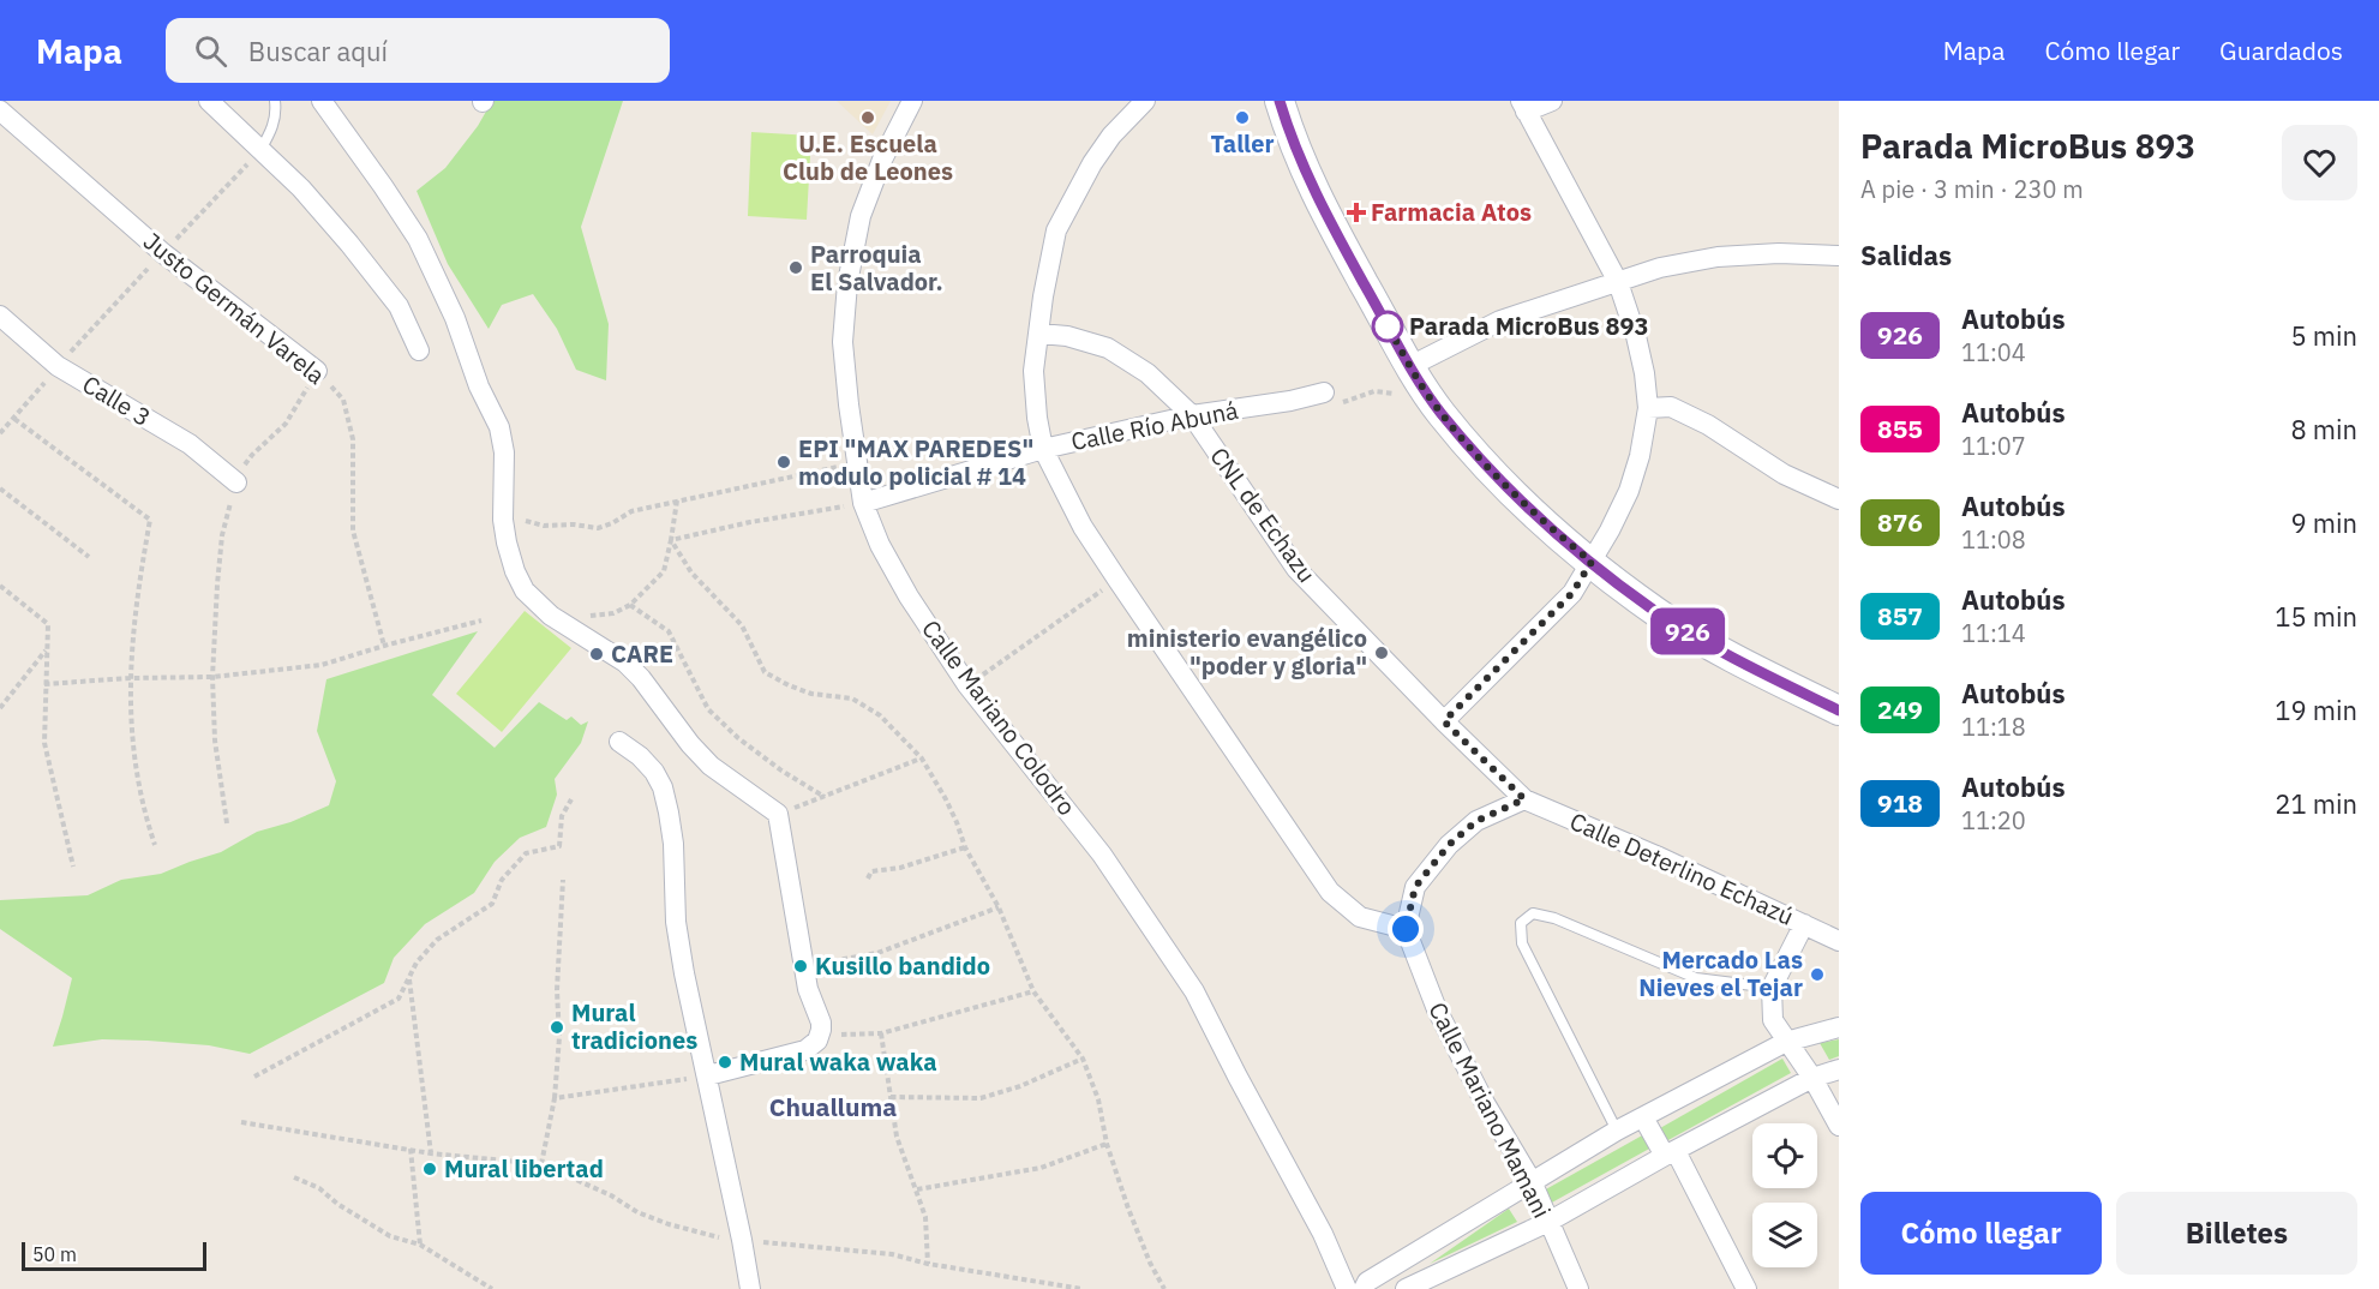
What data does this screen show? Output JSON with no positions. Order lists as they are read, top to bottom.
{
  "streets": {
    "street": [
      "Justo Germán Varela",
      "Calle 3",
      "Calle Río Abuná",
      "CNL de Echazu",
      "Calle Mariano Colodro",
      "Calle Deterlino Echazú",
      "Calle Mariano Mamani"
    ]
  },
  "crossings": [
    ["Calle Río Abuná", "CNL de Echazu"],
    ["Calle Río Abuná", "Calle Mariano Colodro"],
    ["CNL de Echazu", "Calle Deterlino Echazú"]
  ],
  "districts": ["Chualluma"],
  "places": {
    "other": [
      "U.E. Escuela Club de Leones",
      "Taller",
      "Parroquia El Salvador.",
      "Parada MicroBus 893",
      "EPI \"MAX PAREDES\" modulo policial # 14",
      "ministerio evangélico \"poder y gloria\"",
      "CARE",
      "Kusillo bandido",
      "Mercado Las Nieves el Tejar",
      "Mural tradiciones",
      "Mural waka waka",
      "Mural libertad"
    ],
    "health": ["Farmacia Atos"]
  },
  "lines": ["bus line 926"],
  "scale_bar": "50 m",
  "page": {
    "header": "Mapa",
    "search": "Buscar aquí",
    "nav": ["Mapa", "Cómo llegar", "Guardados"],
    "on_map": "926",
    "heading": [
      ["Parada MicroBus 893", "A pie · 3 min · 230 m"],
      "Salidas"
    ],
    "list": [
      {
        "mark": "926",
        "name": "Autobús",
        "note": "11:04",
        "value": "5 min"
      },
      {
        "mark": "855",
        "name": "Autobús",
        "note": "11:07",
        "value": "8 min"
      },
      {
        "mark": "876",
        "name": "Autobús",
        "note": "11:08",
        "value": "9 min"
      },
      {
        "mark": "857",
        "name": "Autobús",
        "note": "11:14",
        "value": "15 min"
      },
      {
        "mark": "249",
        "name": "Autobús",
        "note": "11:18",
        "value": "19 min"
      },
      {
        "mark": "918",
        "name": "Autobús",
        "note": "11:20",
        "value": "21 min"
      }
    ],
    "buttons": ["Cómo llegar", "Billetes"],
    "scale": "50 m"
  }
}
